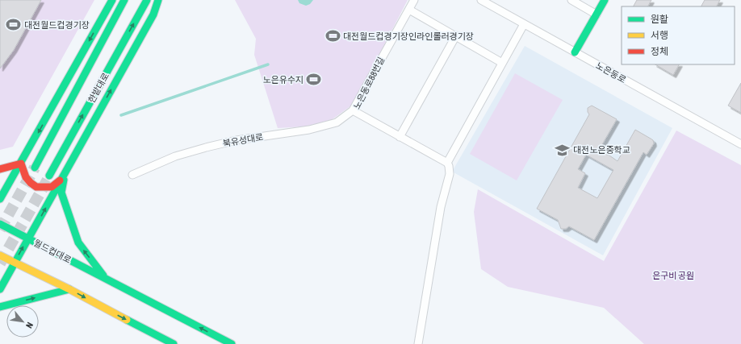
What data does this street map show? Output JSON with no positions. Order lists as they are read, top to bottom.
{
  "streets": {
    "main road": ["한밭대로", "월드컵대로"],
    "street": ["노은동로", "노은동로88번길", "북유성대로"]
  },
  "crossings": [
    ["노은동로88번길", "북유성대로"]
  ],
  "parks": ["은구비 공원"],
  "places": {
    "sports": ["대전월드컵경기장", "대전월드컵경기장인라인롤러경기장", "노은유수지"],
    "school or university": ["대전노은중학교"]
  },
  "legend": ["원활", "서행", "정체"],
  "north": "bottom right"
}
